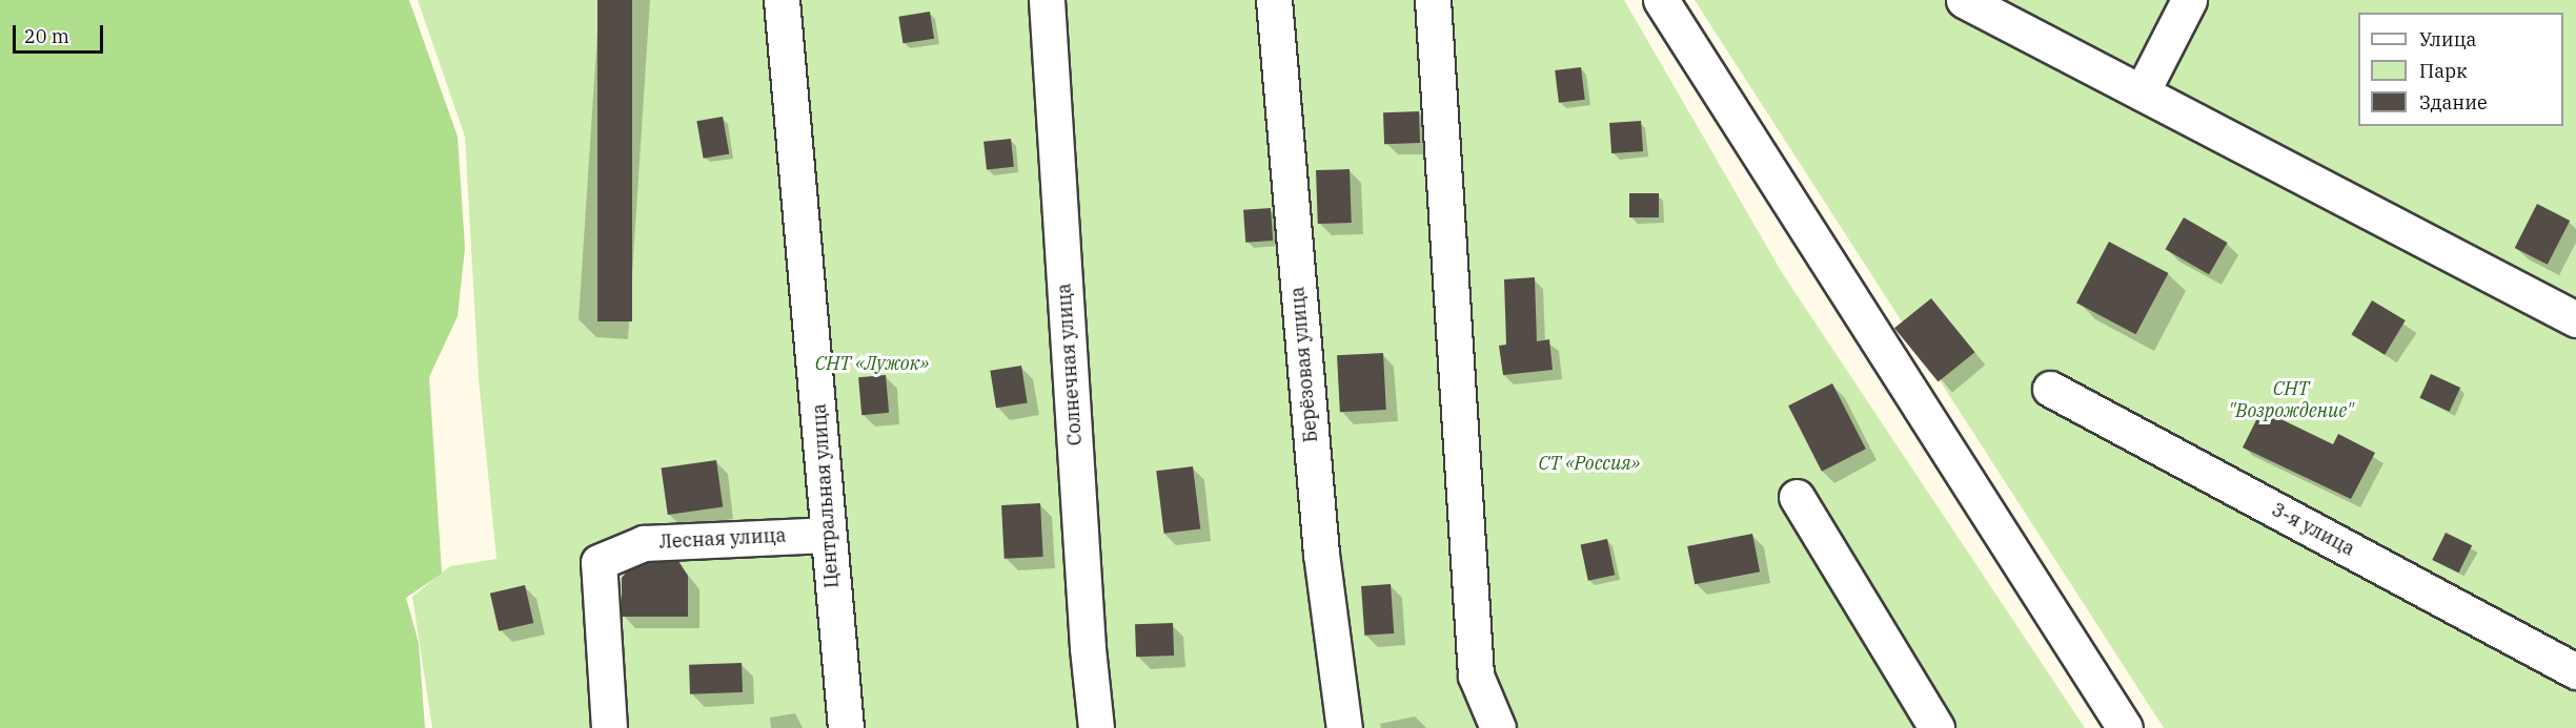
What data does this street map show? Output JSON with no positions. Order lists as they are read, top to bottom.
{
  "streets": {
    "street": [
      "Солнечная улица",
      "Берёзовая улица",
      "Центральная улица",
      "3-я улица",
      "Лесная улица"
    ]
  },
  "crossings": [
    ["Центральная улица", "Лесная улица"]
  ],
  "parks": ["СНТ «Лужок»", "СНТ \"Возрождение\"", "СТ «Россия»"],
  "legend": ["Улица", "Парк", "Здание"],
  "scale_bar": "20 m"
}
